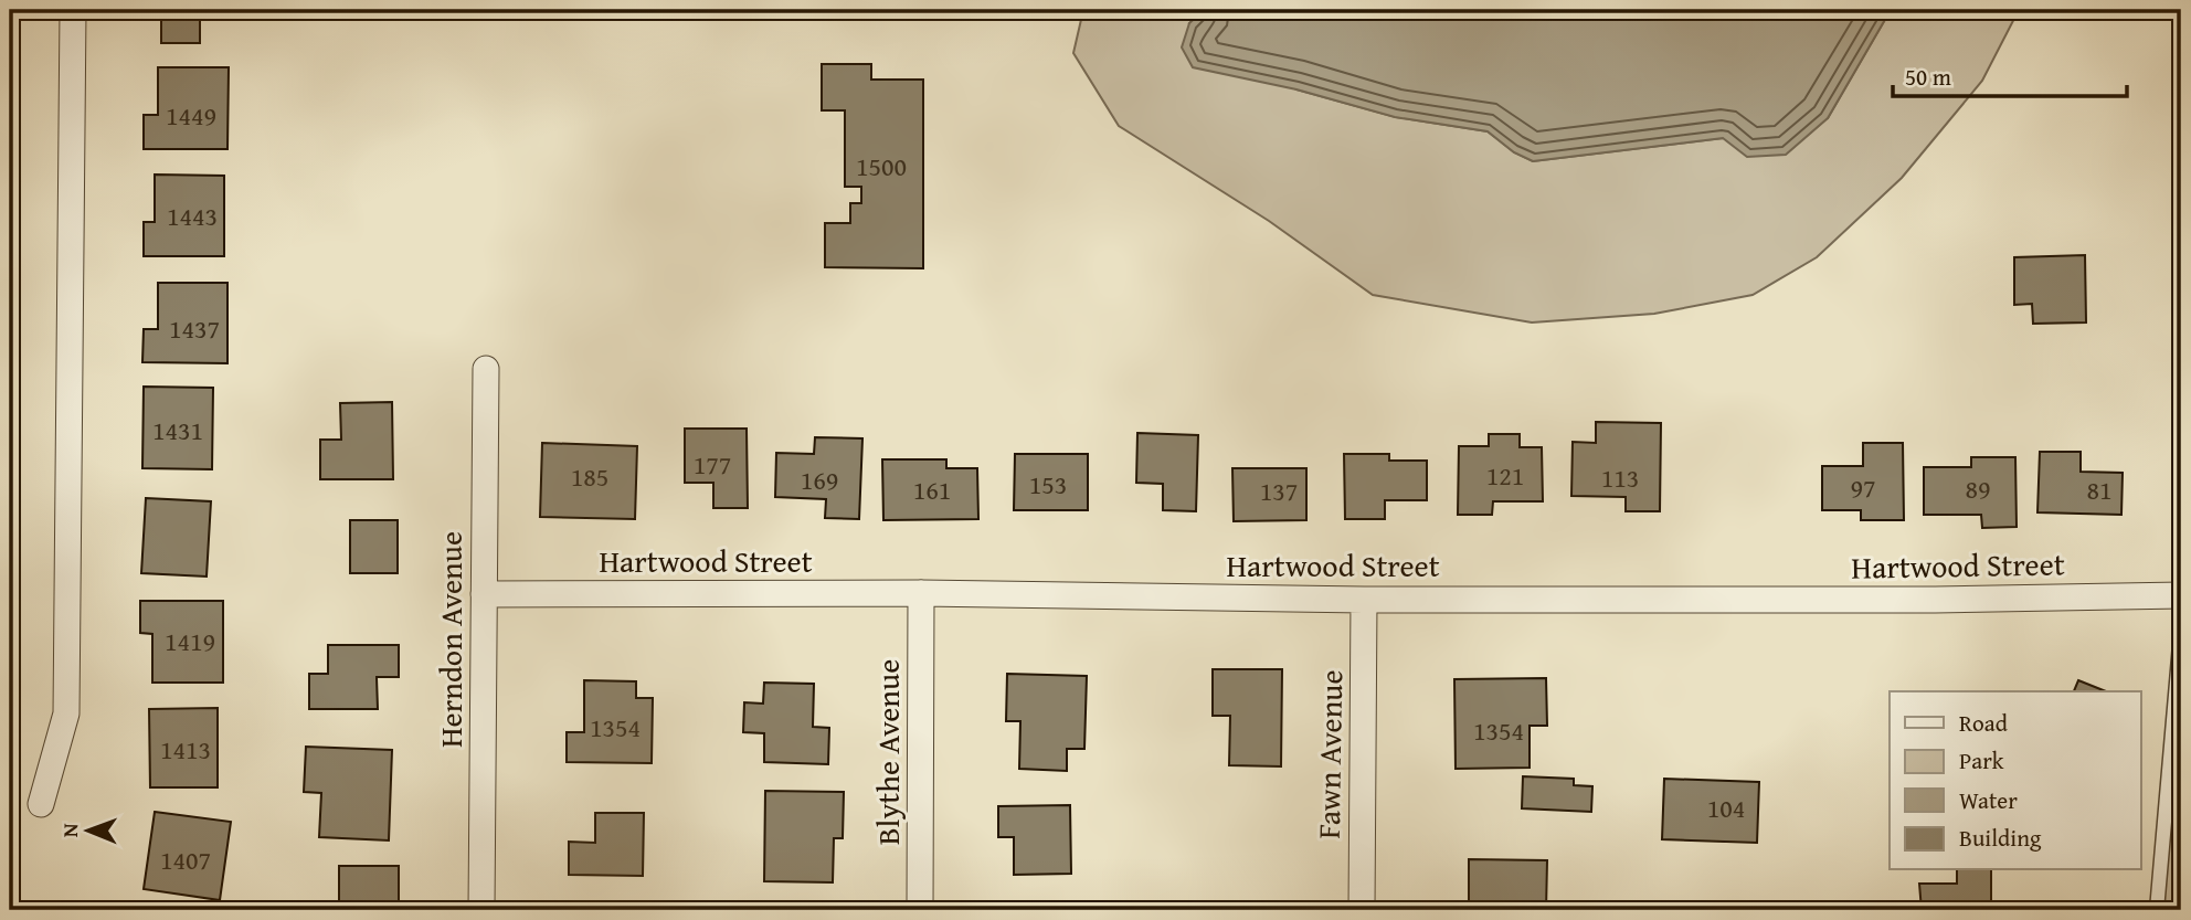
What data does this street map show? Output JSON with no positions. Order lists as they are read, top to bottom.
{
  "streets": {
    "street": [
      "Hartwood Street",
      "Herndon Avenue",
      "Blythe Avenue",
      "Fawn Avenue"
    ]
  },
  "crossings": [
    ["Hartwood Street", "Herndon Avenue"],
    ["Hartwood Street", "Blythe Avenue"],
    ["Hartwood Street", "Fawn Avenue"]
  ],
  "house_numbers": [
    "1449",
    "1500",
    "1443",
    "1437",
    "1431",
    "177",
    "121",
    "185",
    "113",
    "169",
    "153",
    "97",
    "89",
    "161",
    "81",
    "137",
    "1419",
    "1354",
    "1354",
    "1413",
    "104",
    "1407"
  ],
  "legend": [
    "Road",
    "Park",
    "Water",
    "Building"
  ],
  "scale_bar": "50 m",
  "north": "left"
}
